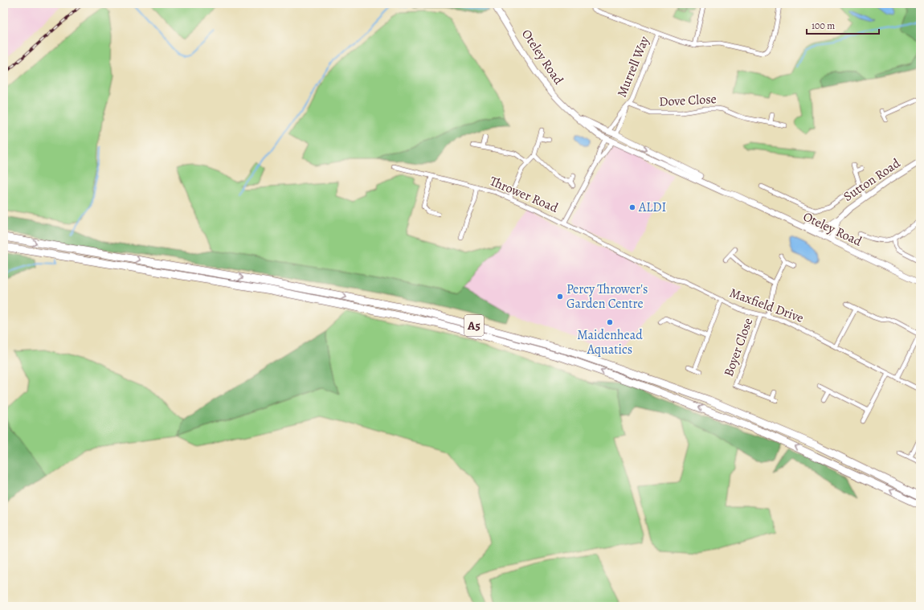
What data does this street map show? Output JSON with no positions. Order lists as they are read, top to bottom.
{
  "streets": {
    "highway": ["A5"],
    "main road": ["Oteley Road", "Sutton Road"],
    "street": [
      "Murrell Way",
      "Dove Close",
      "Thrower Road",
      "Maxfield Drive",
      "Boyer Close"
    ]
  },
  "crossings": [
    ["Oteley Road", "Murrell Way"],
    ["Oteley Road", "Sutton Road"],
    ["Oteley Road", "Thrower Road"],
    ["Murrell Way", "Dove Close"],
    ["Thrower Road", "Maxfield Drive"],
    ["Maxfield Drive", "Boyer Close"]
  ],
  "places": ["ALDI", "Percy Thrower's Garden Centre", "Maidenhead Aquatics"],
  "scale_bar": "100 m"
}
